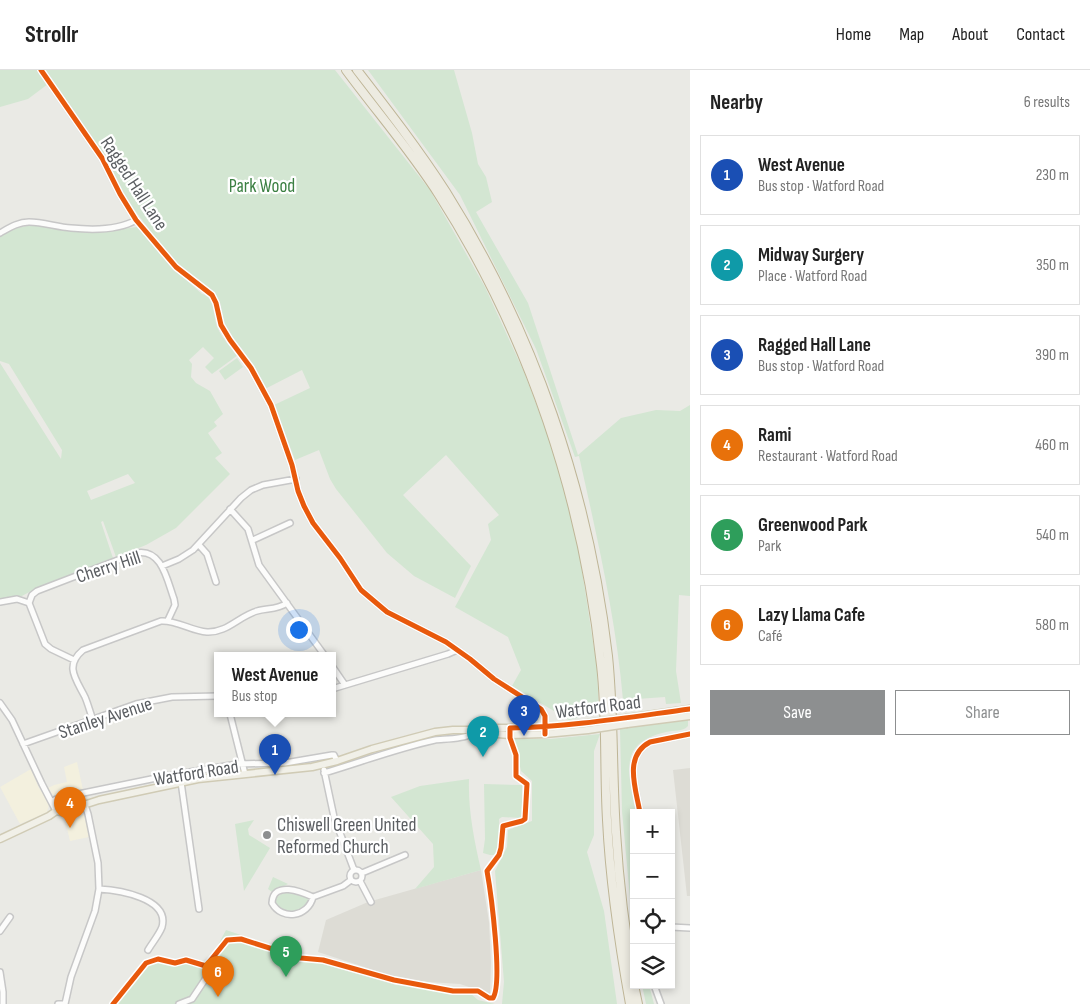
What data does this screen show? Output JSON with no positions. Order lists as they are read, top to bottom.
{
  "streets": {
    "main road": ["Watford Road"],
    "street": ["Ragged Hall Lane", "Cherry Hill", "Stanley Avenue"]
  },
  "crossings": [
    ["Ragged Hall Lane", "Watford Road"]
  ],
  "parks": ["Park Wood"],
  "places": ["Chiswell Green United Reformed Church"],
  "page": {
    "header": "Strollr",
    "nav": [
      "Home",
      "Map",
      "About",
      "Contact"
    ],
    "heading": ["Nearby", "6 results"],
    "list": [
      {
        "mark": "1",
        "name": "West Avenue",
        "note": "Bus stop · Watford Road",
        "value": "230 m"
      },
      {
        "mark": "2",
        "name": "Midway Surgery",
        "note": "Place · Watford Road",
        "value": "350 m"
      },
      {
        "mark": "3",
        "name": "Ragged Hall Lane",
        "note": "Bus stop · Watford Road",
        "value": "390 m"
      },
      {
        "mark": "4",
        "name": "Rami",
        "note": "Restaurant · Watford Road",
        "value": "460 m"
      },
      {
        "mark": "5",
        "name": "Greenwood Park",
        "note": "Park",
        "value": "540 m"
      },
      {
        "mark": "6",
        "name": "Lazy Llama Cafe",
        "note": "Café",
        "value": "580 m"
      }
    ],
    "popup": ["West Avenue", "Bus stop"],
    "buttons": ["Save", "Share"],
    "pins": [
      "3",
      "2",
      "1",
      "4",
      "5",
      "6"
    ],
    "map_buttons": ["+", "−"]
  }
}
